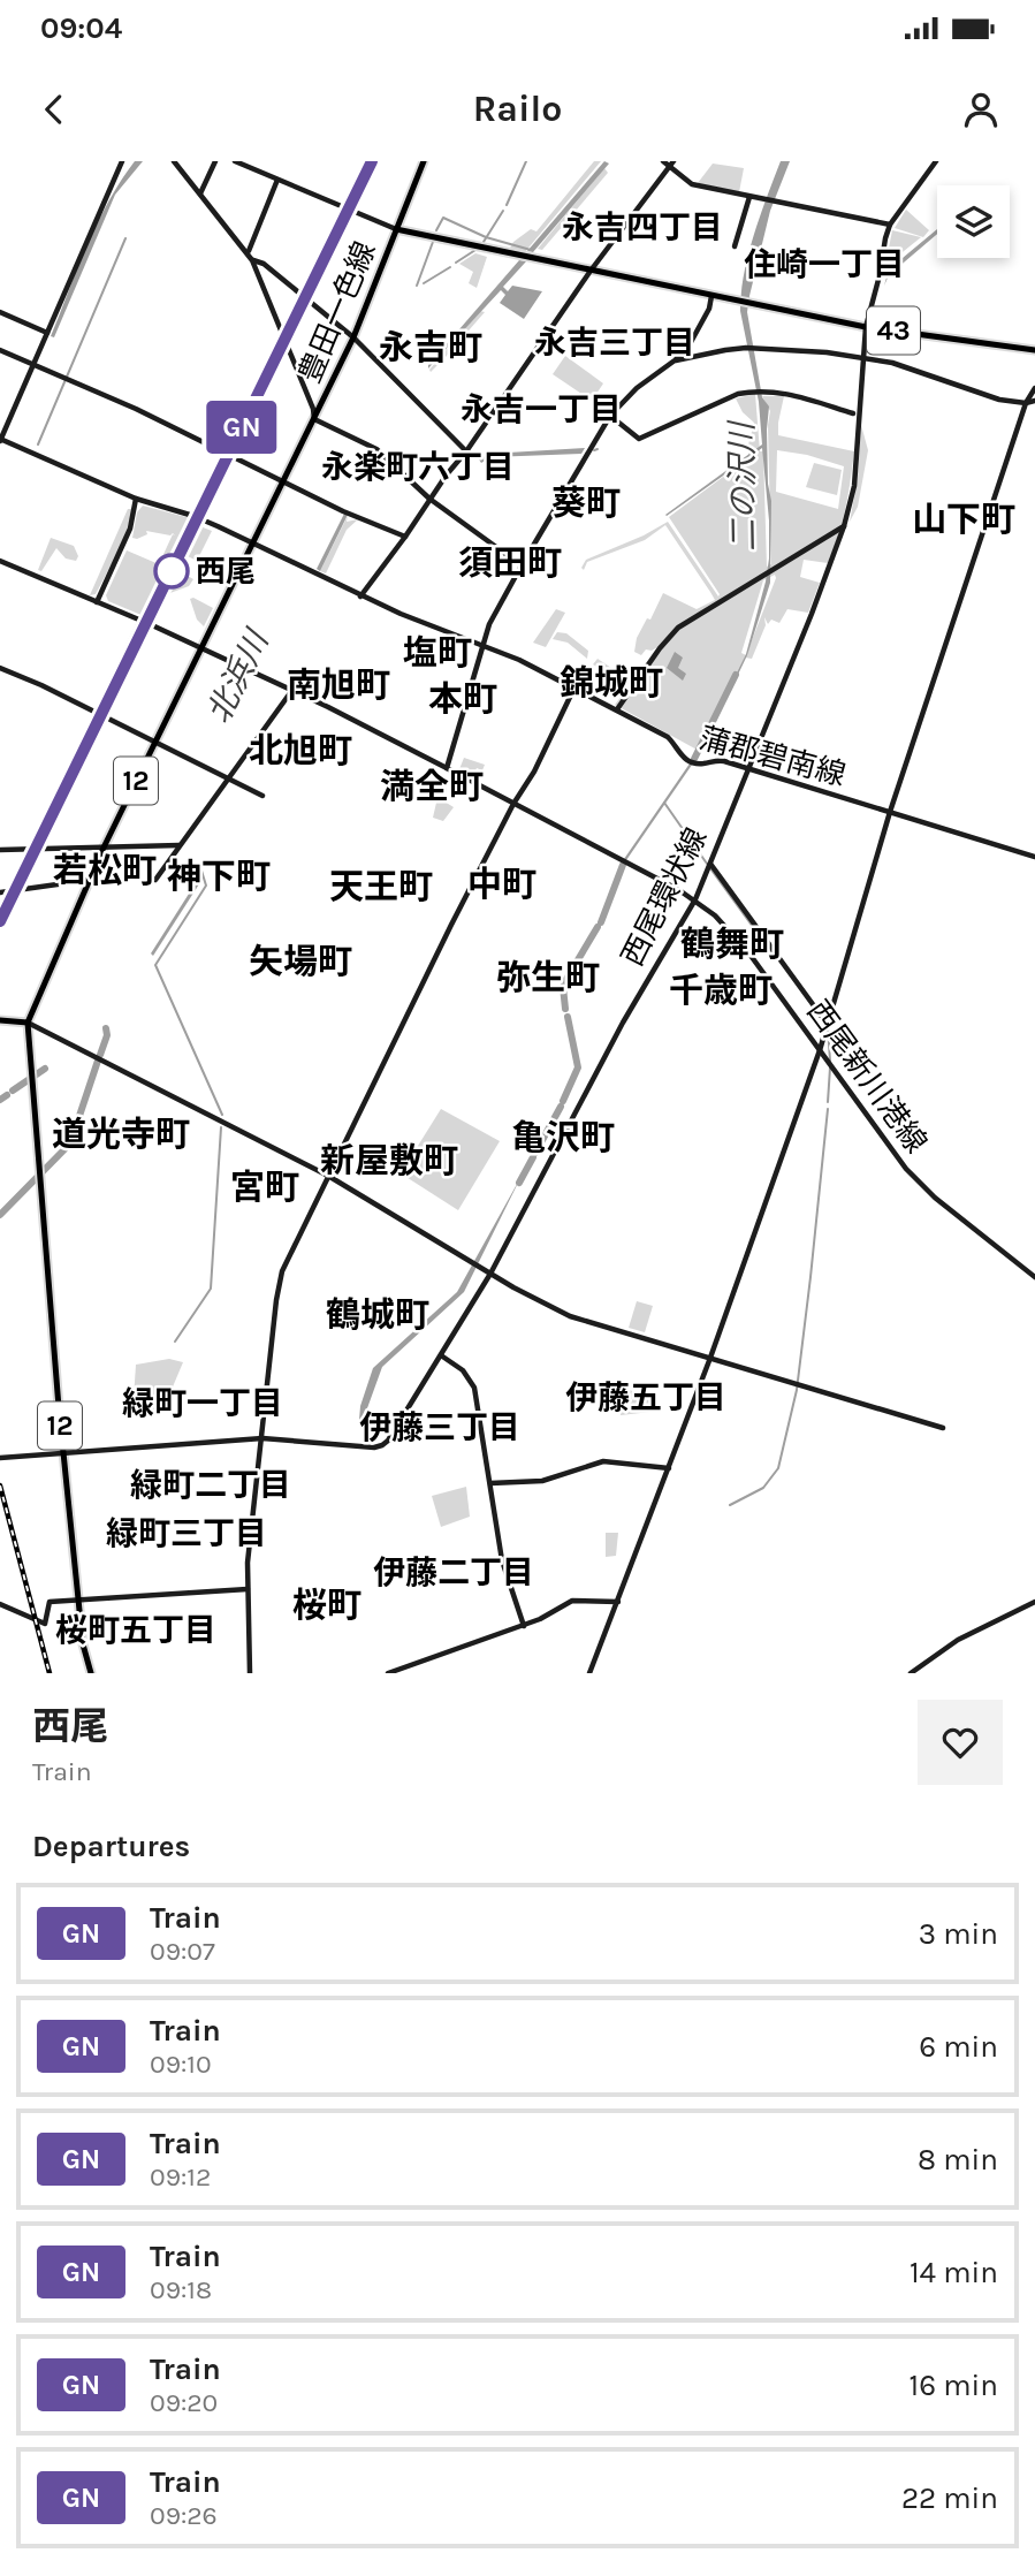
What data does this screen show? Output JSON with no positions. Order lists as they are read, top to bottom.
{
  "streets": {
    "main road": ["豊田一色線", "43", "12"],
    "street": ["蒲郡碧南線", "西尾環状線", "西尾新川港線"]
  },
  "crossings": [
    ["豊田一色線", "43"],
    ["豊田一色線", "蒲郡碧南線"],
    ["豊田一色線", "西尾環状線"],
    ["豊田一色線", "西尾新川港線"],
    ["43", "西尾環状線"],
    ["蒲郡碧南線", "西尾環状線"],
    ["西尾環状線", "西尾新川港線"]
  ],
  "districts": [
    "永吉四丁目",
    "住崎一丁目",
    "永吉三丁目",
    "永吉町",
    "永吉一丁目",
    "永楽町六丁目",
    "葵町",
    "山下町",
    "須田町",
    "塩町",
    "錦城町",
    "南旭町",
    "本町",
    "北旭町",
    "満全町",
    "若松町",
    "神下町",
    "中町",
    "天王町",
    "鶴舞町",
    "矢場町",
    "弥生町",
    "千歳町",
    "道光寺町",
    "亀沢町",
    "新屋敷町",
    "宮町",
    "鶴城町",
    "伊藤五丁目",
    "緑町一丁目",
    "伊藤三丁目",
    "緑町二丁目",
    "緑町三丁目",
    "伊藤二丁目",
    "桜町",
    "桜町五丁目"
  ],
  "water": ["二の沢川", "北浜川"],
  "places": ["西尾"],
  "page": {
    "status": "09:04",
    "header": "Railo",
    "on_map": "GN",
    "heading": [
      ["西尾", "Train"],
      "Departures"
    ],
    "list": [
      {
        "mark": "GN",
        "name": "Train",
        "note": "09:07",
        "value": "3 min"
      },
      {
        "mark": "GN",
        "name": "Train",
        "note": "09:10",
        "value": "6 min"
      },
      {
        "mark": "GN",
        "name": "Train",
        "note": "09:12",
        "value": "8 min"
      },
      {
        "mark": "GN",
        "name": "Train",
        "note": "09:18",
        "value": "14 min"
      },
      {
        "mark": "GN",
        "name": "Train",
        "note": "09:20",
        "value": "16 min"
      },
      {
        "mark": "GN",
        "name": "Train",
        "note": "09:26",
        "value": "22 min"
      }
    ]
  }
}
